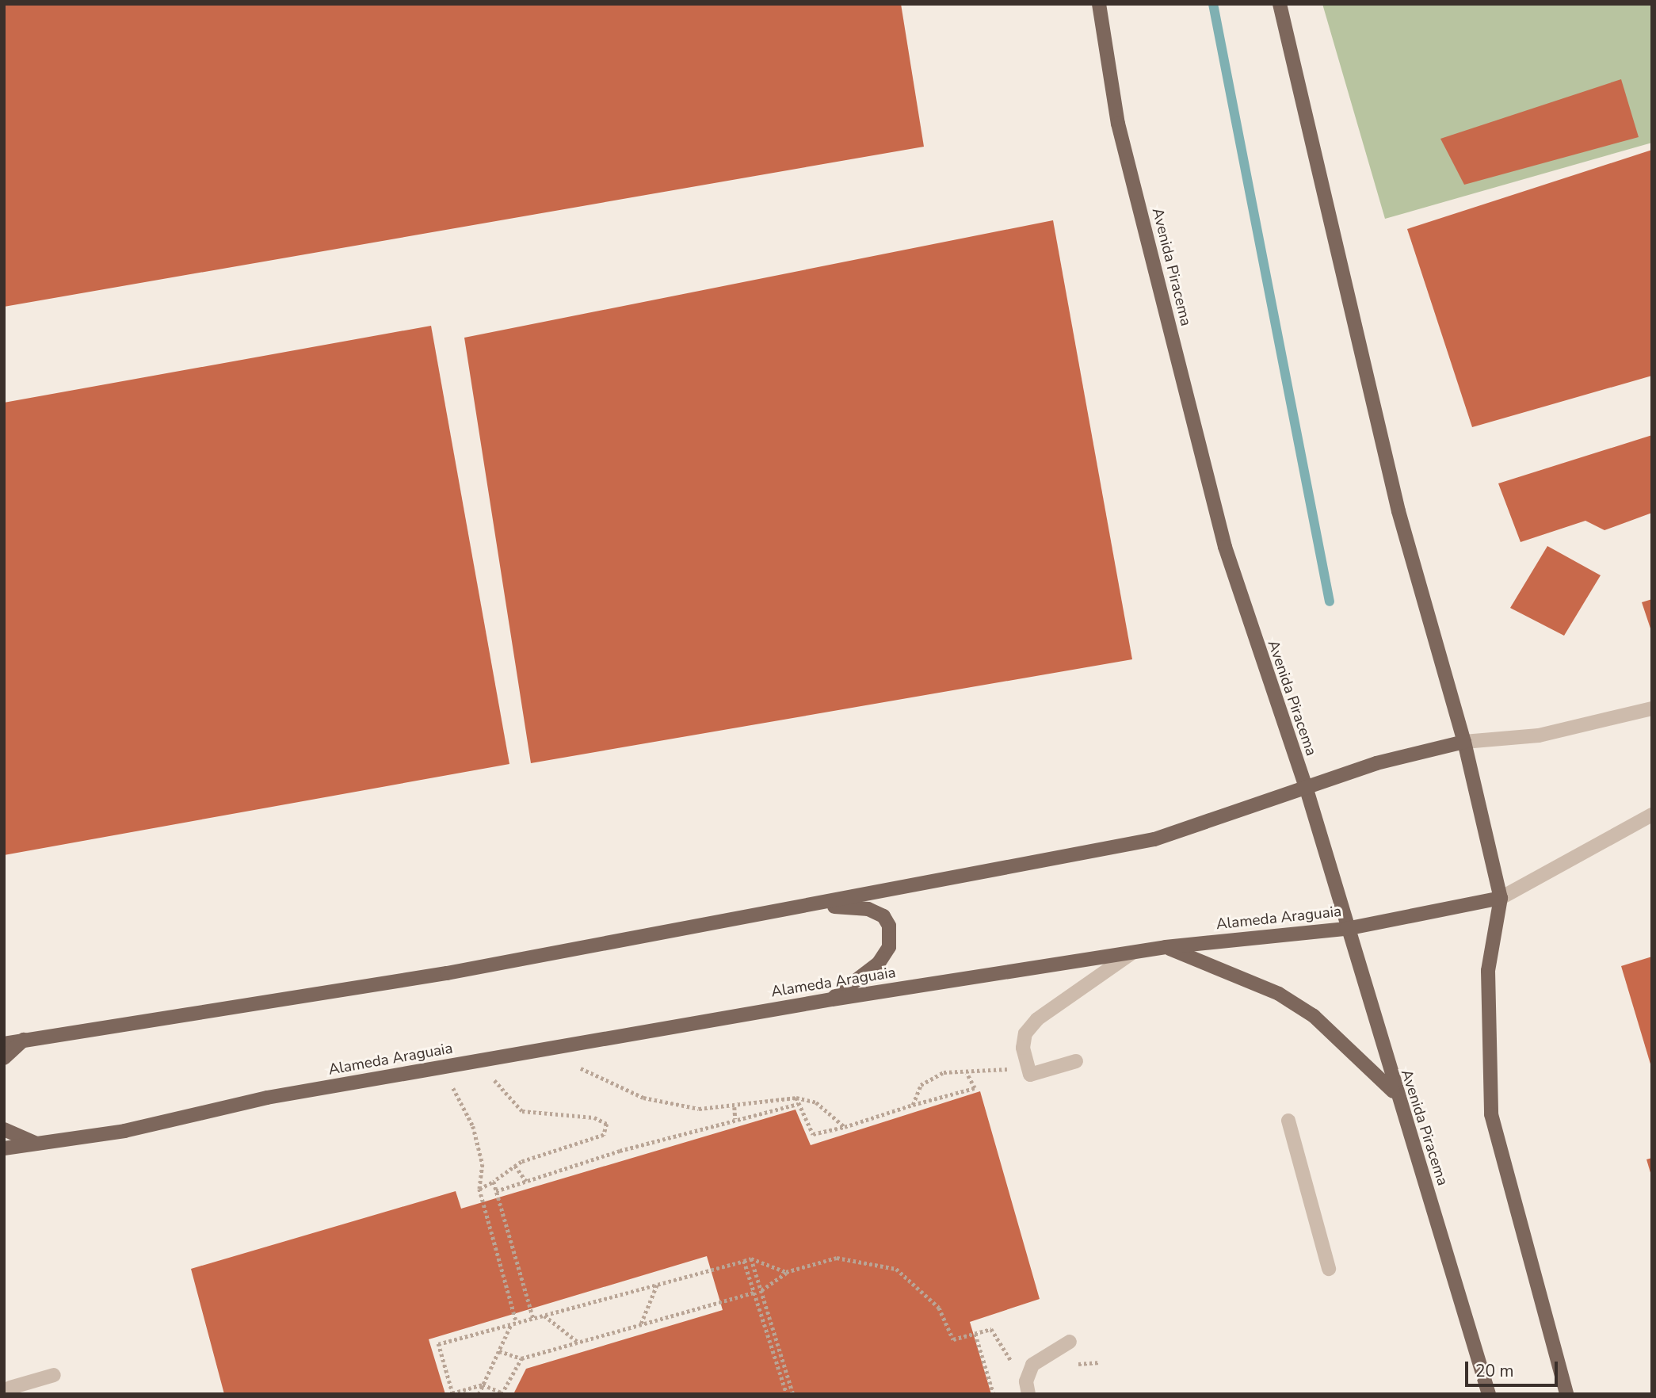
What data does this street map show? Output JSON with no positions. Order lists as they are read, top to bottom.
{
  "streets": {
    "main road": ["Avenida Piracema", "Alameda Araguaia"]
  },
  "crossings": [
    ["Avenida Piracema", "Alameda Araguaia"]
  ],
  "scale_bar": "20 m"
}
